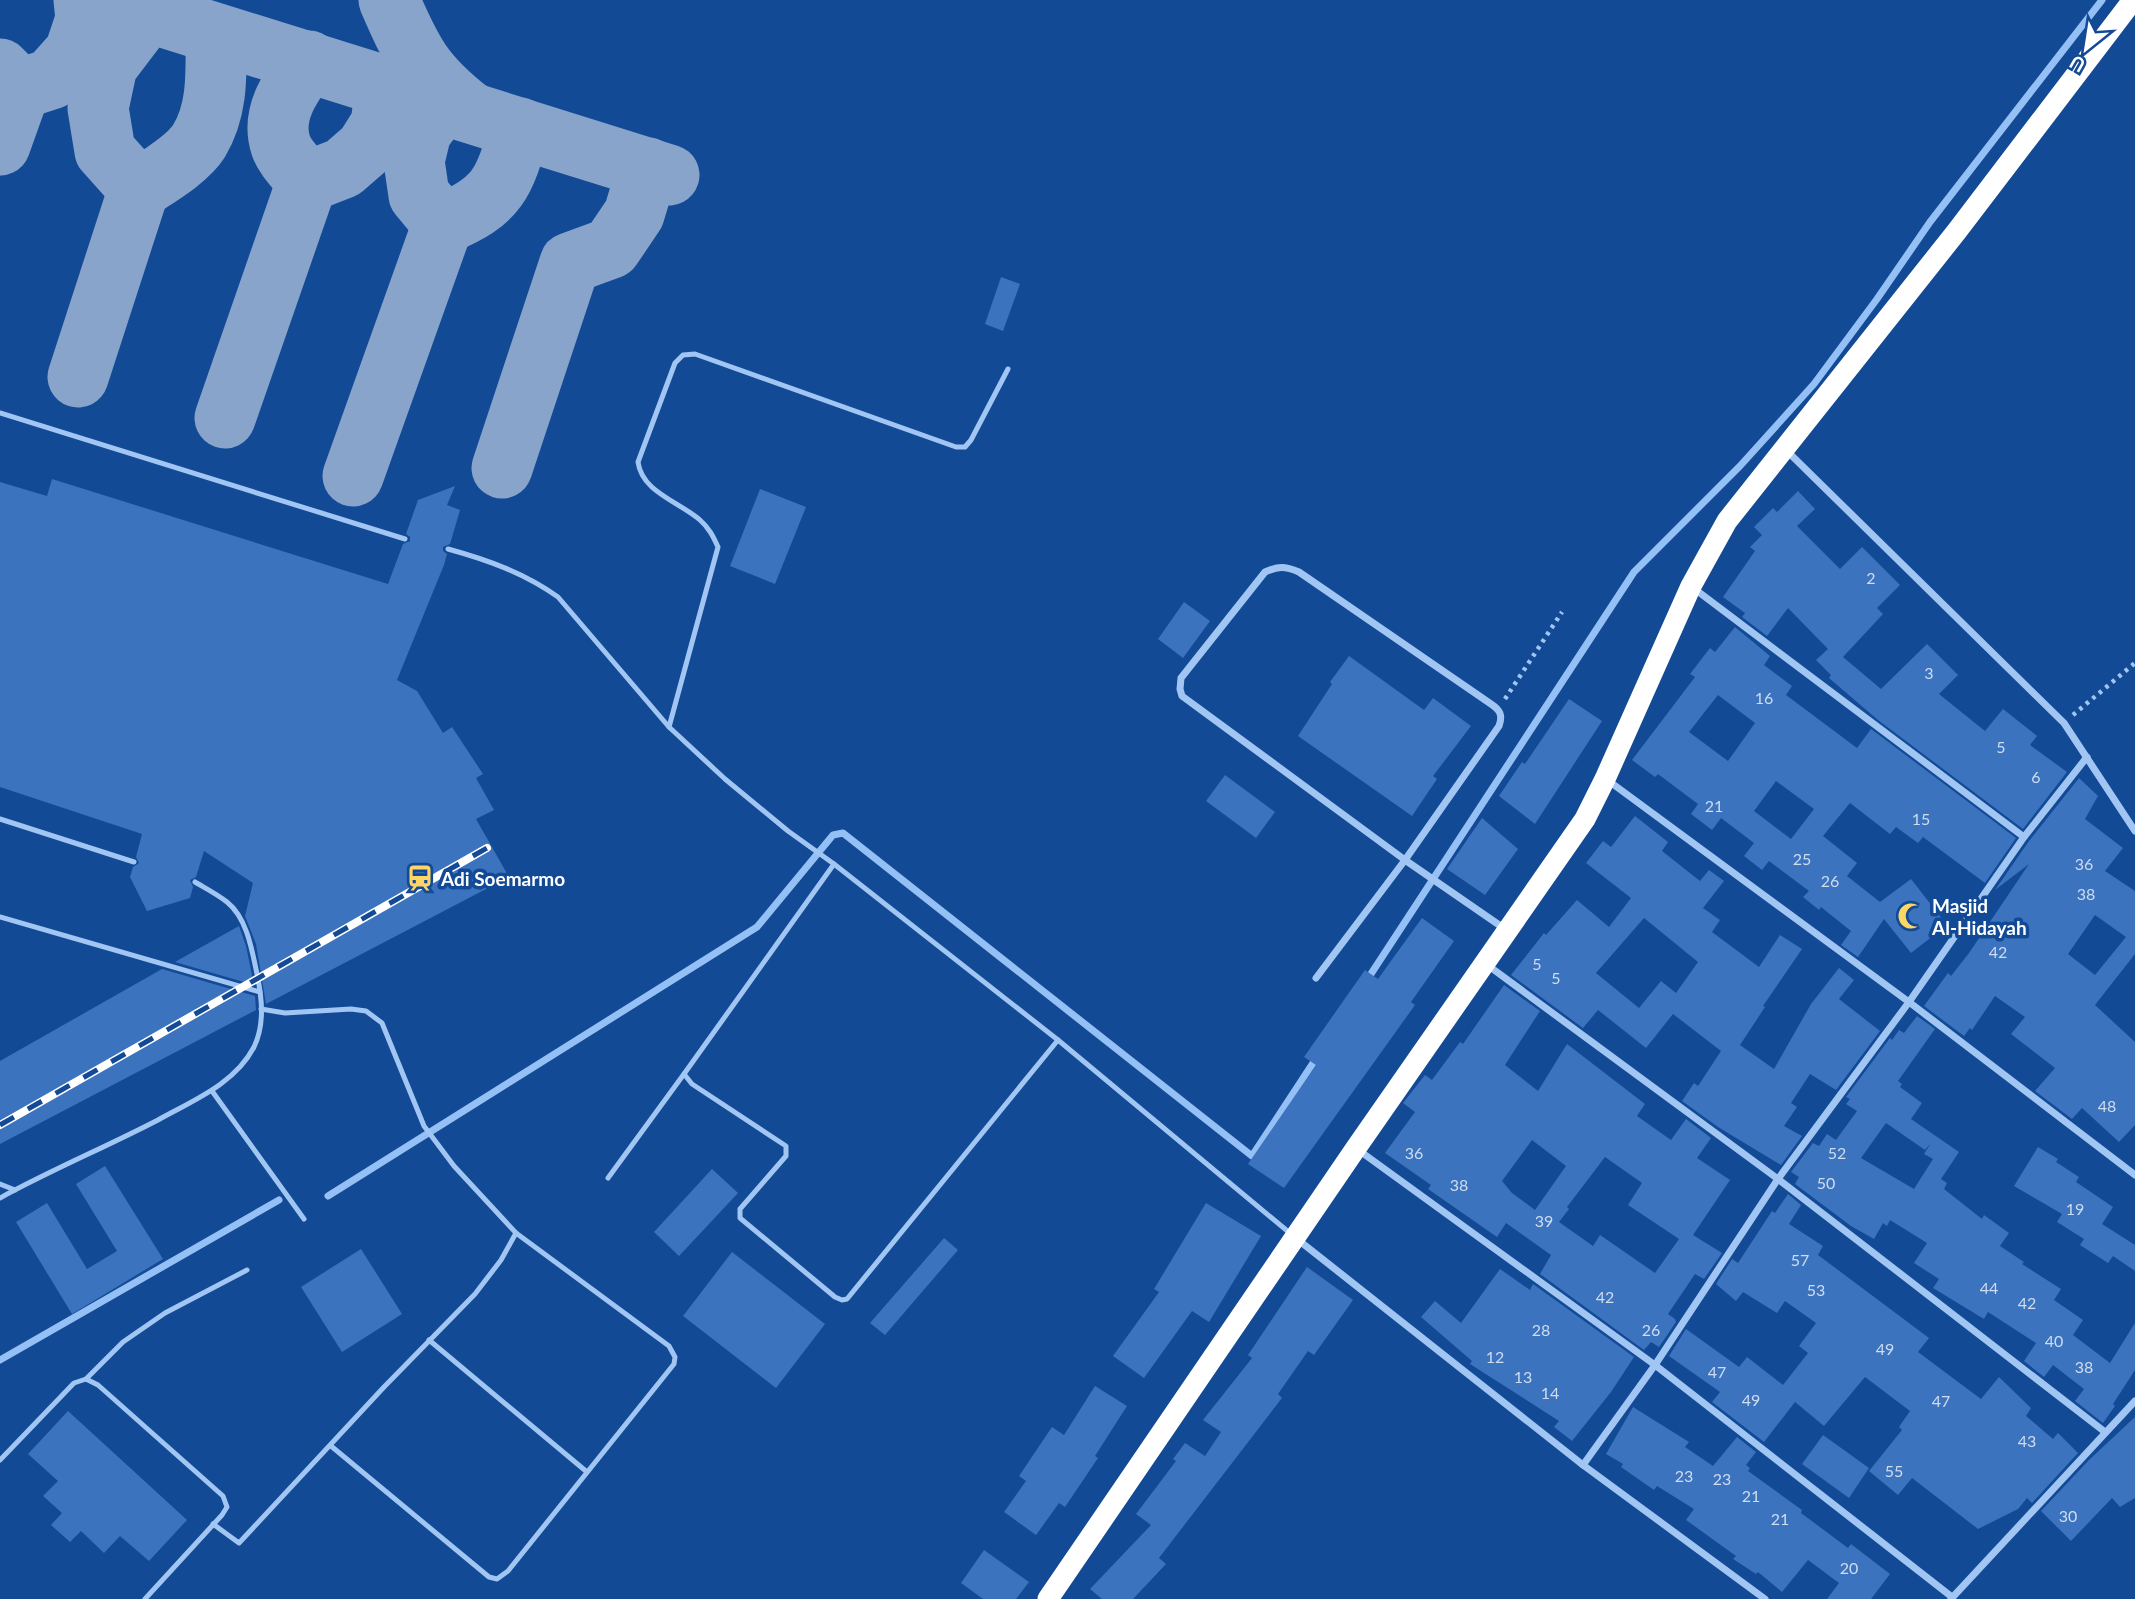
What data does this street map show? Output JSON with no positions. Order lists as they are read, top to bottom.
{
  "places": {
    "station": ["Adi Soemarmo"],
    "mosque": ["Masjid Al-Hidayah"]
  },
  "house_numbers": [
    "2",
    "3",
    "16",
    "5",
    "6",
    "21",
    "15",
    "25",
    "36",
    "26",
    "38",
    "42",
    "5",
    "5",
    "48",
    "36",
    "52",
    "50",
    "38",
    "19",
    "39",
    "57",
    "44",
    "53",
    "42",
    "42",
    "28",
    "26",
    "40",
    "49",
    "12",
    "38",
    "47",
    "13",
    "14",
    "49",
    "47",
    "43",
    "55",
    "23",
    "23",
    "21",
    "30",
    "21",
    "20"
  ],
  "north": "bottom left"
}
